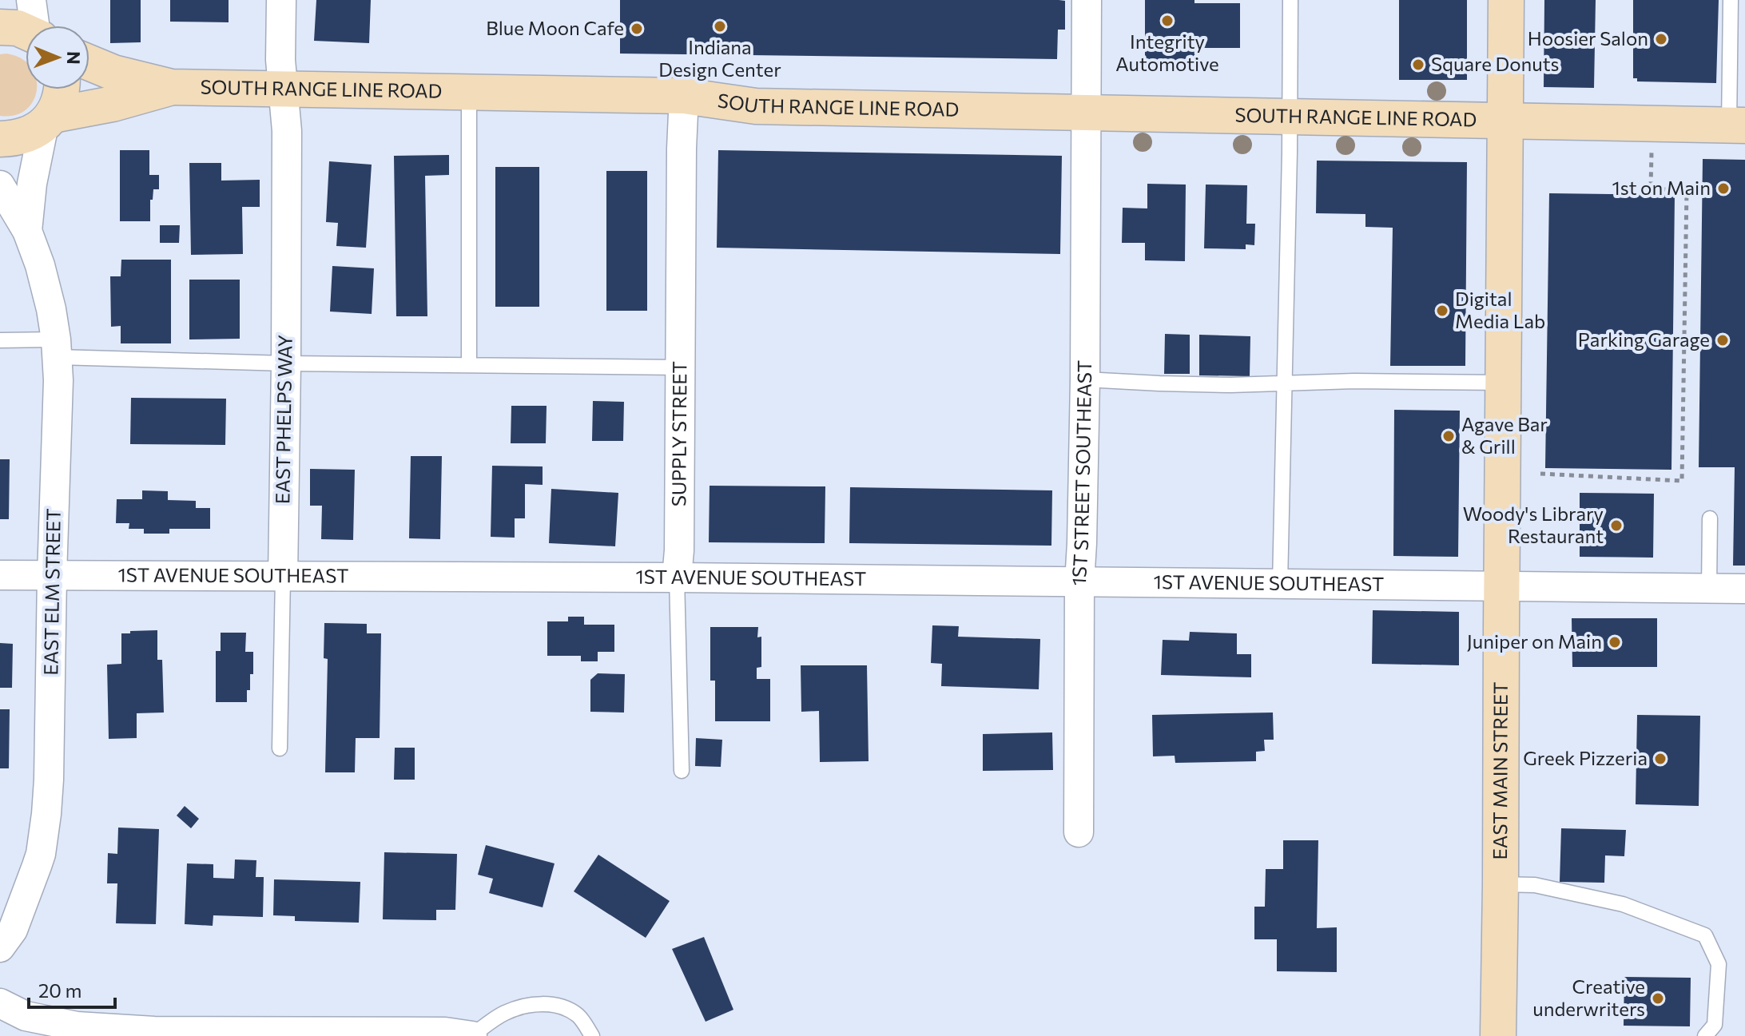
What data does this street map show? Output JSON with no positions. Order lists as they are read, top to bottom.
{
  "streets": {
    "main road": ["SOUTH RANGE LINE ROAD", "EAST MAIN STREET"],
    "street": [
      "EAST PHELPS WAY",
      "SUPPLY STREET",
      "1ST STREET SOUTHEAST",
      "1ST AVENUE SOUTHEAST",
      "EAST ELM STREET"
    ]
  },
  "crossings": [
    ["SOUTH RANGE LINE ROAD", "EAST PHELPS WAY"],
    ["SOUTH RANGE LINE ROAD", "SUPPLY STREET"],
    ["SOUTH RANGE LINE ROAD", "1ST STREET SOUTHEAST"],
    ["SOUTH RANGE LINE ROAD", "EAST ELM STREET"],
    ["SOUTH RANGE LINE ROAD", "EAST MAIN STREET"],
    ["EAST PHELPS WAY", "1ST AVENUE SOUTHEAST"],
    ["SUPPLY STREET", "1ST AVENUE SOUTHEAST"],
    ["1ST STREET SOUTHEAST", "1ST AVENUE SOUTHEAST"],
    ["1ST AVENUE SOUTHEAST", "EAST ELM STREET"],
    ["1ST AVENUE SOUTHEAST", "EAST MAIN STREET"]
  ],
  "places": [
    "Integrity Automotive",
    "Indiana Design Center",
    "Blue Moon Cafe",
    "Hoosier Salon",
    "Square Donuts",
    "1st on Main",
    "Digital Media Lab",
    "Parking Garage",
    "Agave Bar & Grill",
    "Woody's Library Restaurant",
    "Juniper on Main",
    "Greek Pizzeria",
    "Creative underwriters"
  ],
  "scale_bar": "20 m",
  "north": "right"
}
